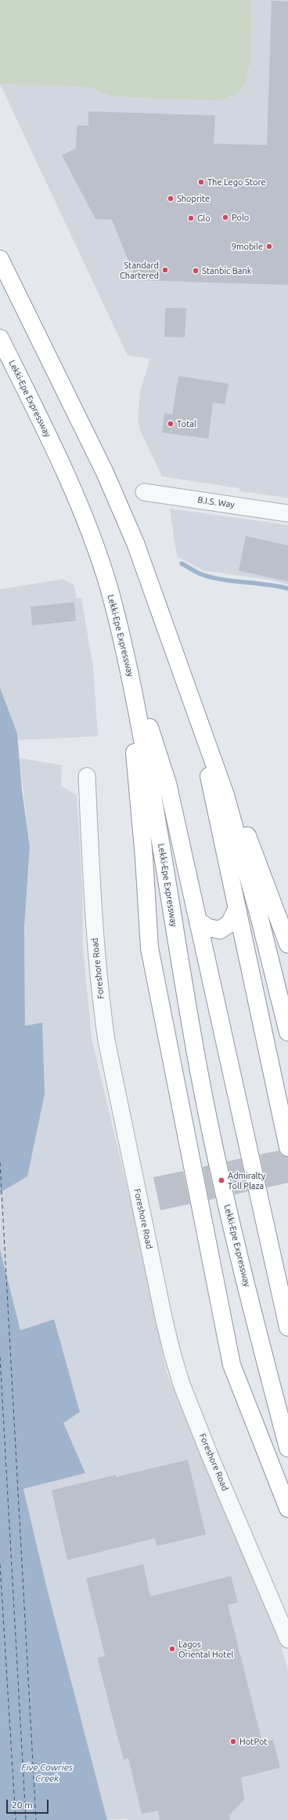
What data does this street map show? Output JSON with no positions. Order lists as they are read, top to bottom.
{
  "streets": {
    "highway": ["Lekki-Epe Expressway"],
    "street": ["B.I.S. Way", "Foreshore Road"]
  },
  "water": ["Five Cowries Creek"],
  "places": [
    "The Lego Store",
    "Shoprite",
    "Polo",
    "Glo",
    "9mobile",
    "Standard Chartered",
    "Stanbic Bank",
    "Total",
    "Admiralty Toll Plaza",
    "Lagos Oriental Hotel",
    "HotPot"
  ],
  "scale_bar": "20 m"
}
